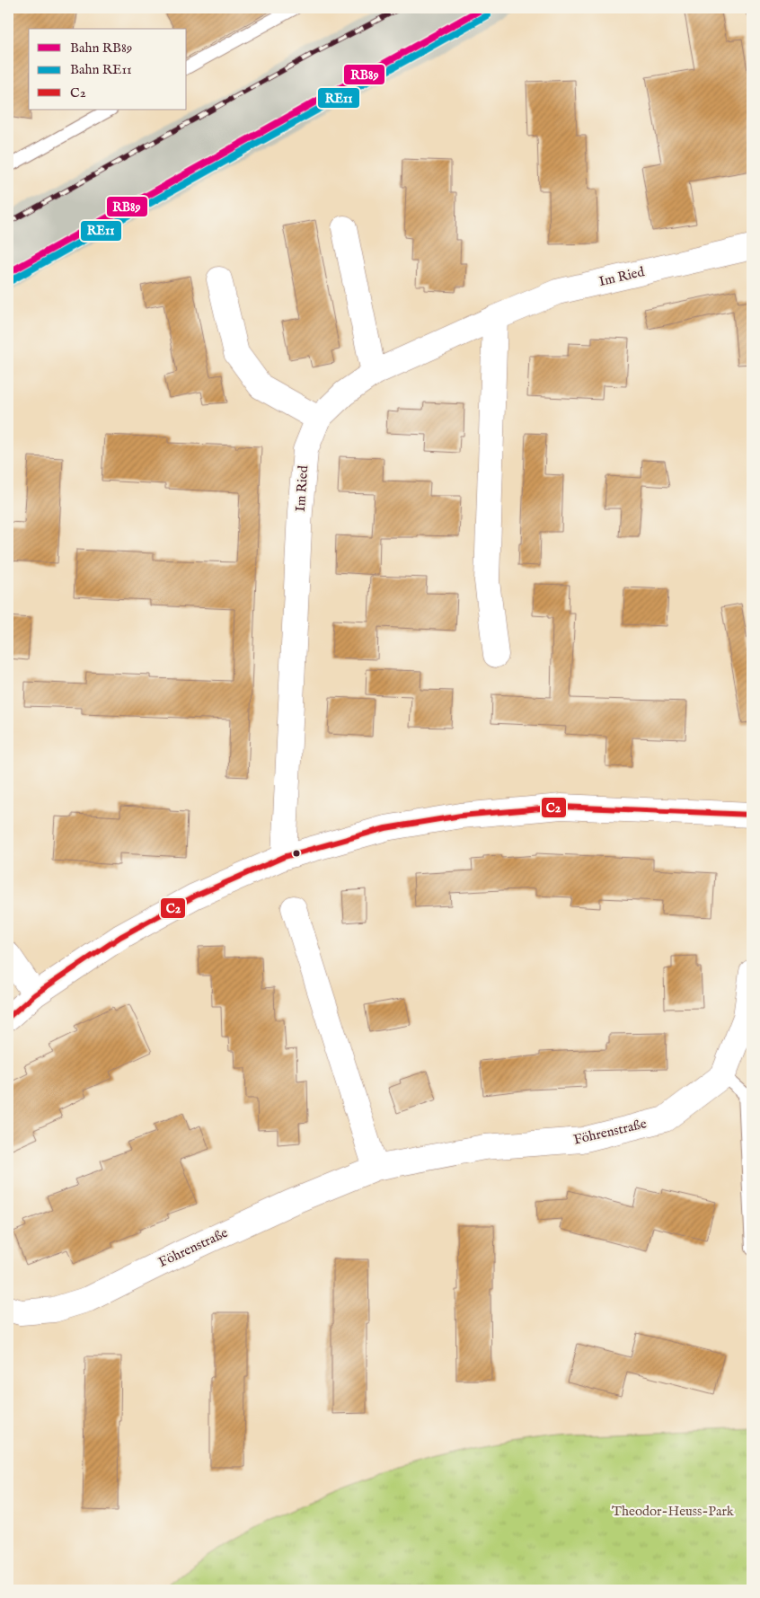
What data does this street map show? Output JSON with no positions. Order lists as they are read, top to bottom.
{
  "streets": {
    "street": ["Im Ried", "Föhrenstraße"]
  },
  "parks": ["Theodor-Heuss-Park"],
  "lines": ["rail line RB89", "rail line RE11", "transit line C2"],
  "legend": ["Bahn RB89", "Bahn RE11", "C2"]
}
